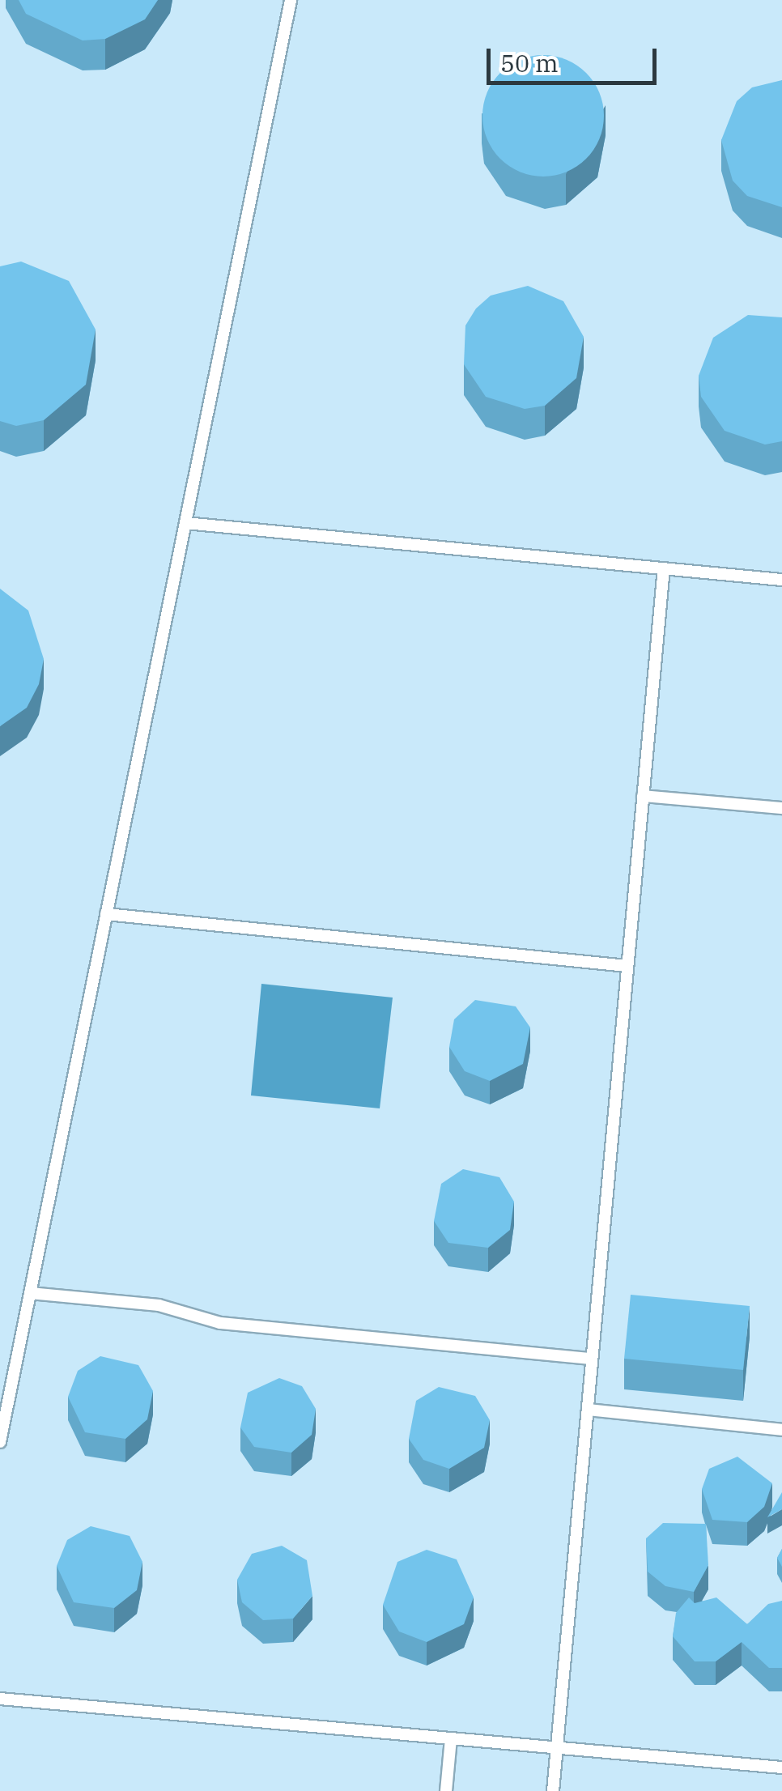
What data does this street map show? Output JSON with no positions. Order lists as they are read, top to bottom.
{
  "scale_bar": "50 m"
}
